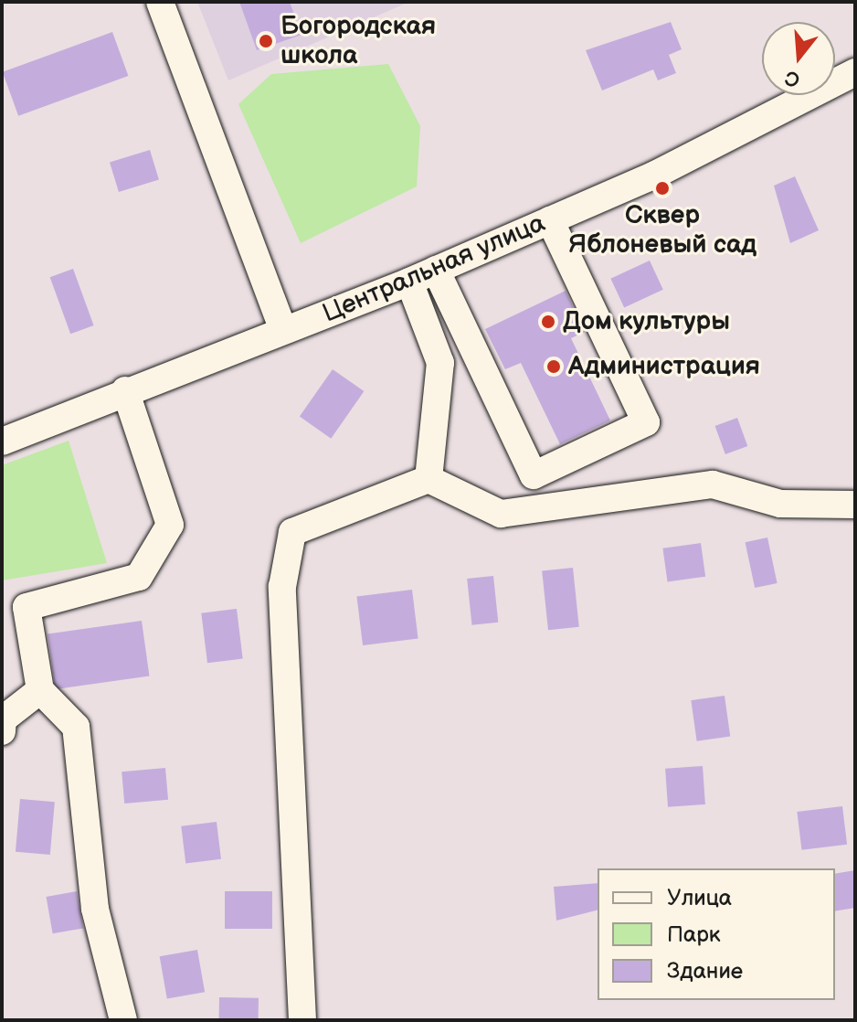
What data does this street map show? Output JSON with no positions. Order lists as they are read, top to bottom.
{
  "streets": {
    "street": ["Центральная улица"]
  },
  "places": [
    "Богородская школа",
    "Сквер Яблоневый сад",
    "Дом культуры",
    "Администрация"
  ],
  "legend": ["Улица", "Парк", "Здание"],
  "north": "bottom"
}
